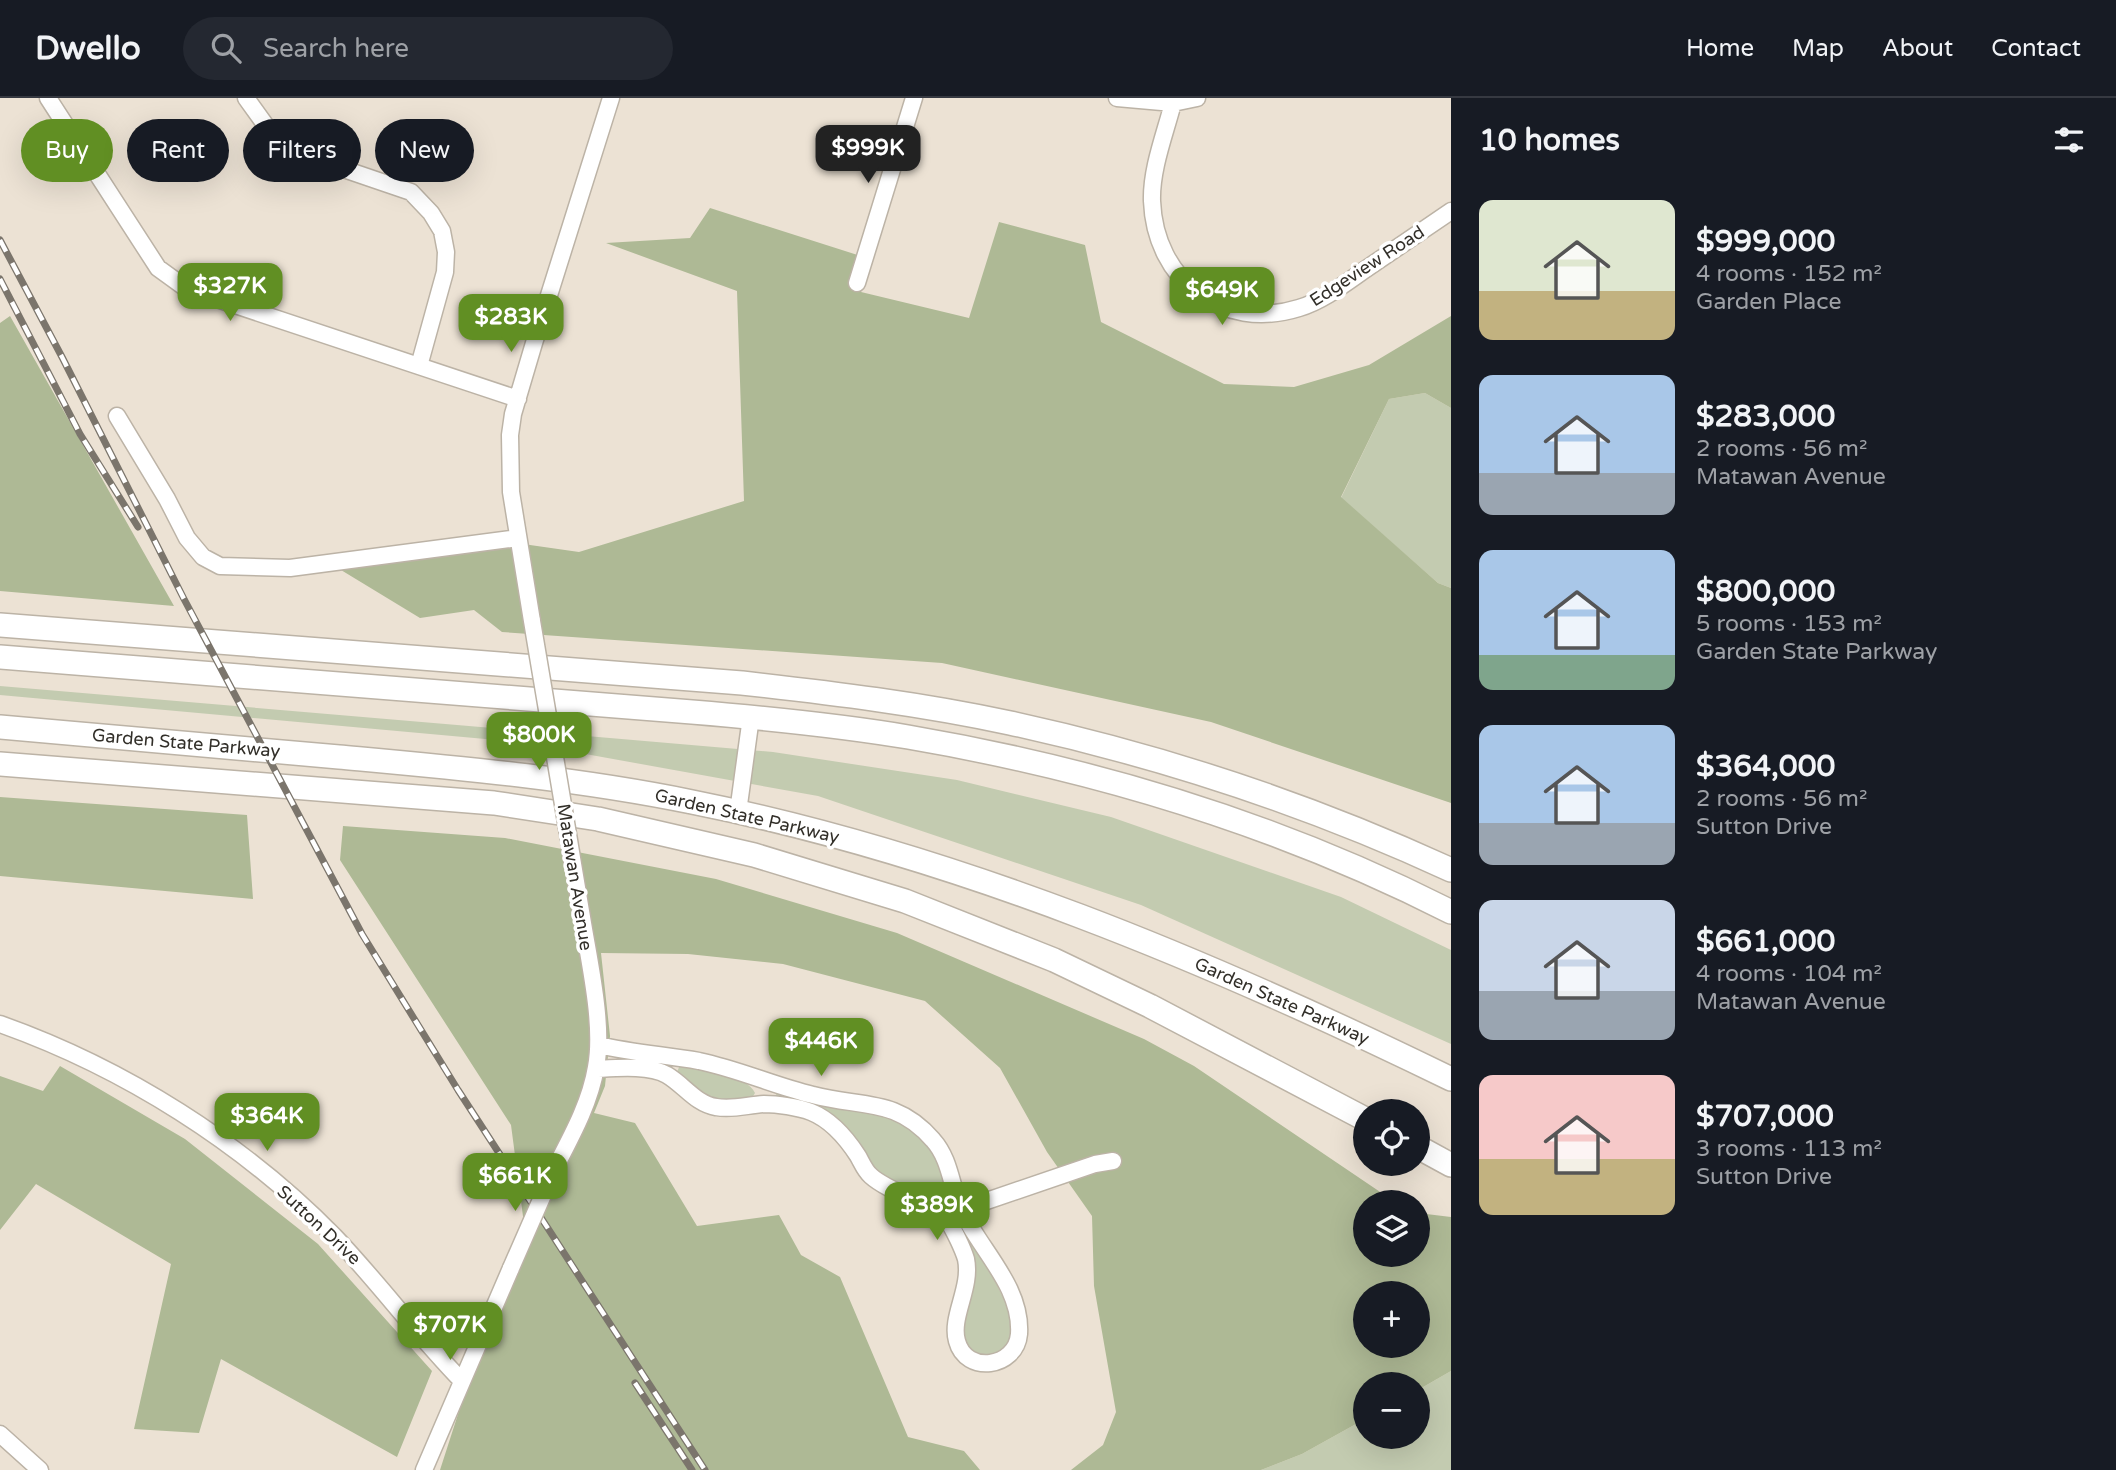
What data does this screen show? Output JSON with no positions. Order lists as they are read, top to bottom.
{
  "streets": {
    "highway": ["Garden State Parkway"],
    "street": ["Edgeview Road", "Matawan Avenue", "Sutton Drive"]
  },
  "crossings": [
    ["Matawan Avenue", "Sutton Drive"]
  ],
  "page": {
    "header": "Dwello",
    "search": "Search here",
    "nav": [
      "Home",
      "Map",
      "About",
      "Contact"
    ],
    "heading": "10 homes",
    "chip": [
      "Buy",
      "Rent",
      "Filters",
      "New"
    ],
    "price": [
      "$999K",
      "$327K",
      "$649K",
      "$283K",
      "$800K",
      "$446K",
      "$364K",
      "$661K",
      "$389K",
      "$707K"
    ],
    "list": [
      {
        "name": "$999,000",
        "note": "4 rooms · 152 m² · Garden Place"
      },
      {
        "name": "$283,000",
        "note": "2 rooms · 56 m² · Matawan Avenue"
      },
      {
        "name": "$800,000",
        "note": "5 rooms · 153 m² · Garden State Parkway"
      },
      {
        "name": "$364,000",
        "note": "2 rooms · 56 m² · Sutton Drive"
      },
      {
        "name": "$661,000",
        "note": "4 rooms · 104 m² · Matawan Avenue"
      },
      {
        "name": "$707,000",
        "note": "3 rooms · 113 m² · Sutton Drive"
      }
    ],
    "map_buttons": ["+", "−"]
  }
}
